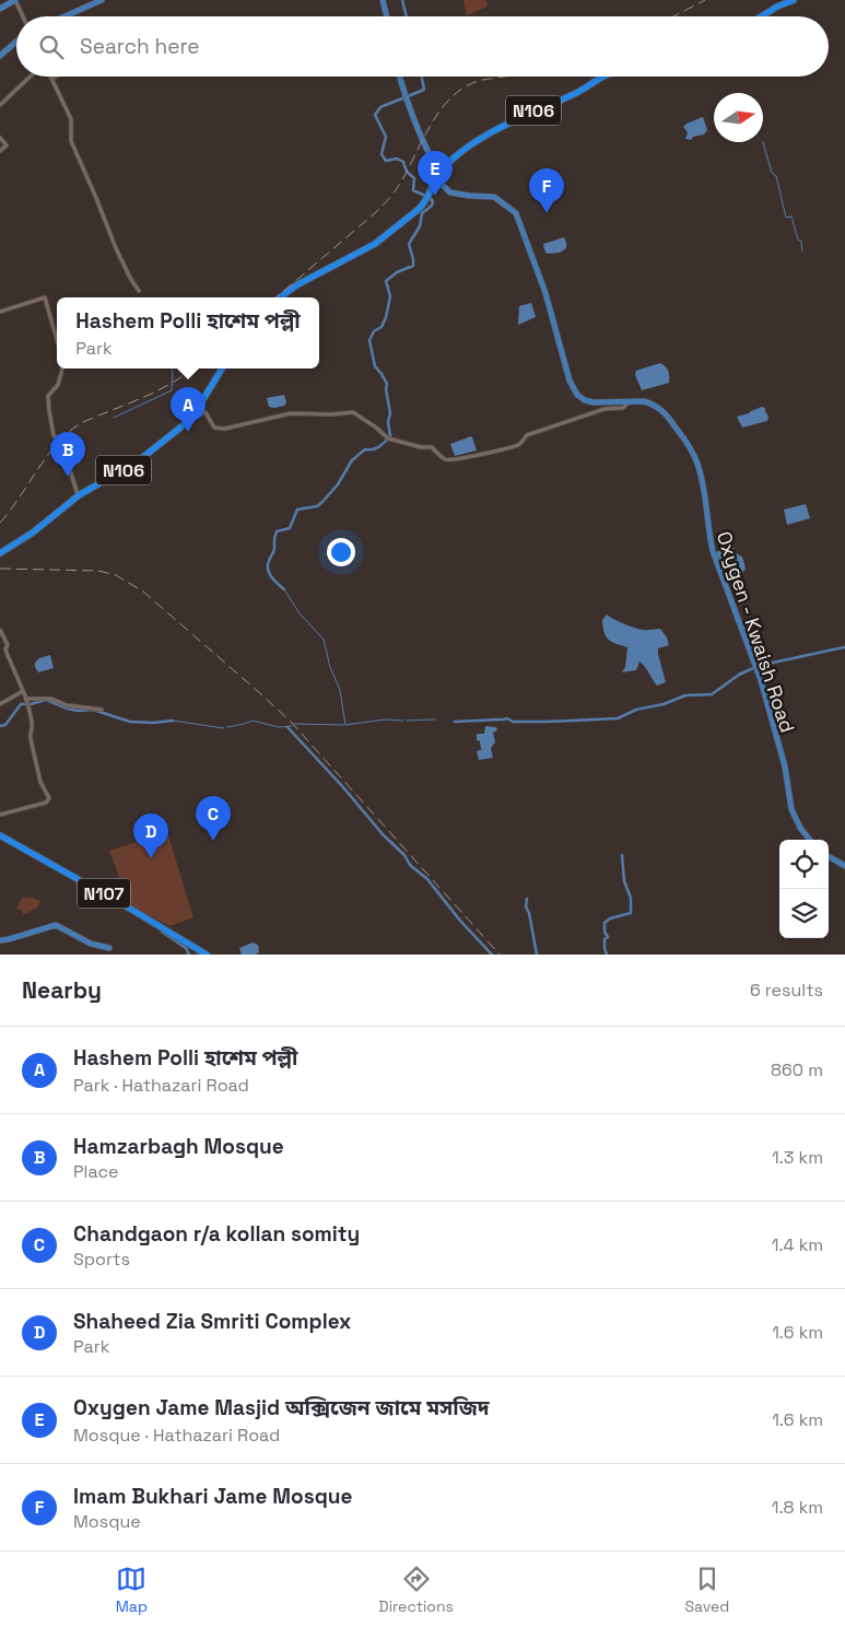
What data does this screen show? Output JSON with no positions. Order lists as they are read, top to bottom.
{
  "streets": {
    "highway": ["N106", "N107"],
    "main road": ["Oxygen - Kwaish Road"]
  },
  "crossings": [
    ["N106", "Oxygen - Kwaish Road"]
  ],
  "north": "right",
  "page": {
    "search": "Search here",
    "pins": [
      "E",
      "F",
      "A",
      "B",
      "C",
      "D"
    ],
    "popup": ["Hashem Polli হাশেম পল্লী", "Park"],
    "heading": ["Nearby", "6 results"],
    "list": [
      {
        "mark": "A",
        "name": "Hashem Polli হাশেম পল্লী",
        "note": "Park · Hathazari Road",
        "value": "860 m"
      },
      {
        "mark": "B",
        "name": "Hamzarbagh Mosque",
        "note": "Place",
        "value": "1.3 km"
      },
      {
        "mark": "C",
        "name": "Chandgaon r/a kollan somity",
        "note": "Sports",
        "value": "1.4 km"
      },
      {
        "mark": "D",
        "name": "Shaheed Zia Smriti Complex",
        "note": "Park",
        "value": "1.6 km"
      },
      {
        "mark": "E",
        "name": "Oxygen Jame Masjid অক্সিজেন জামে মসজিদ",
        "note": "Mosque · Hathazari Road",
        "value": "1.6 km"
      },
      {
        "mark": "F",
        "name": "Imam Bukhari Jame Mosque",
        "note": "Mosque",
        "value": "1.8 km"
      }
    ],
    "nav": ["Map", "Directions", "Saved"]
  }
}
